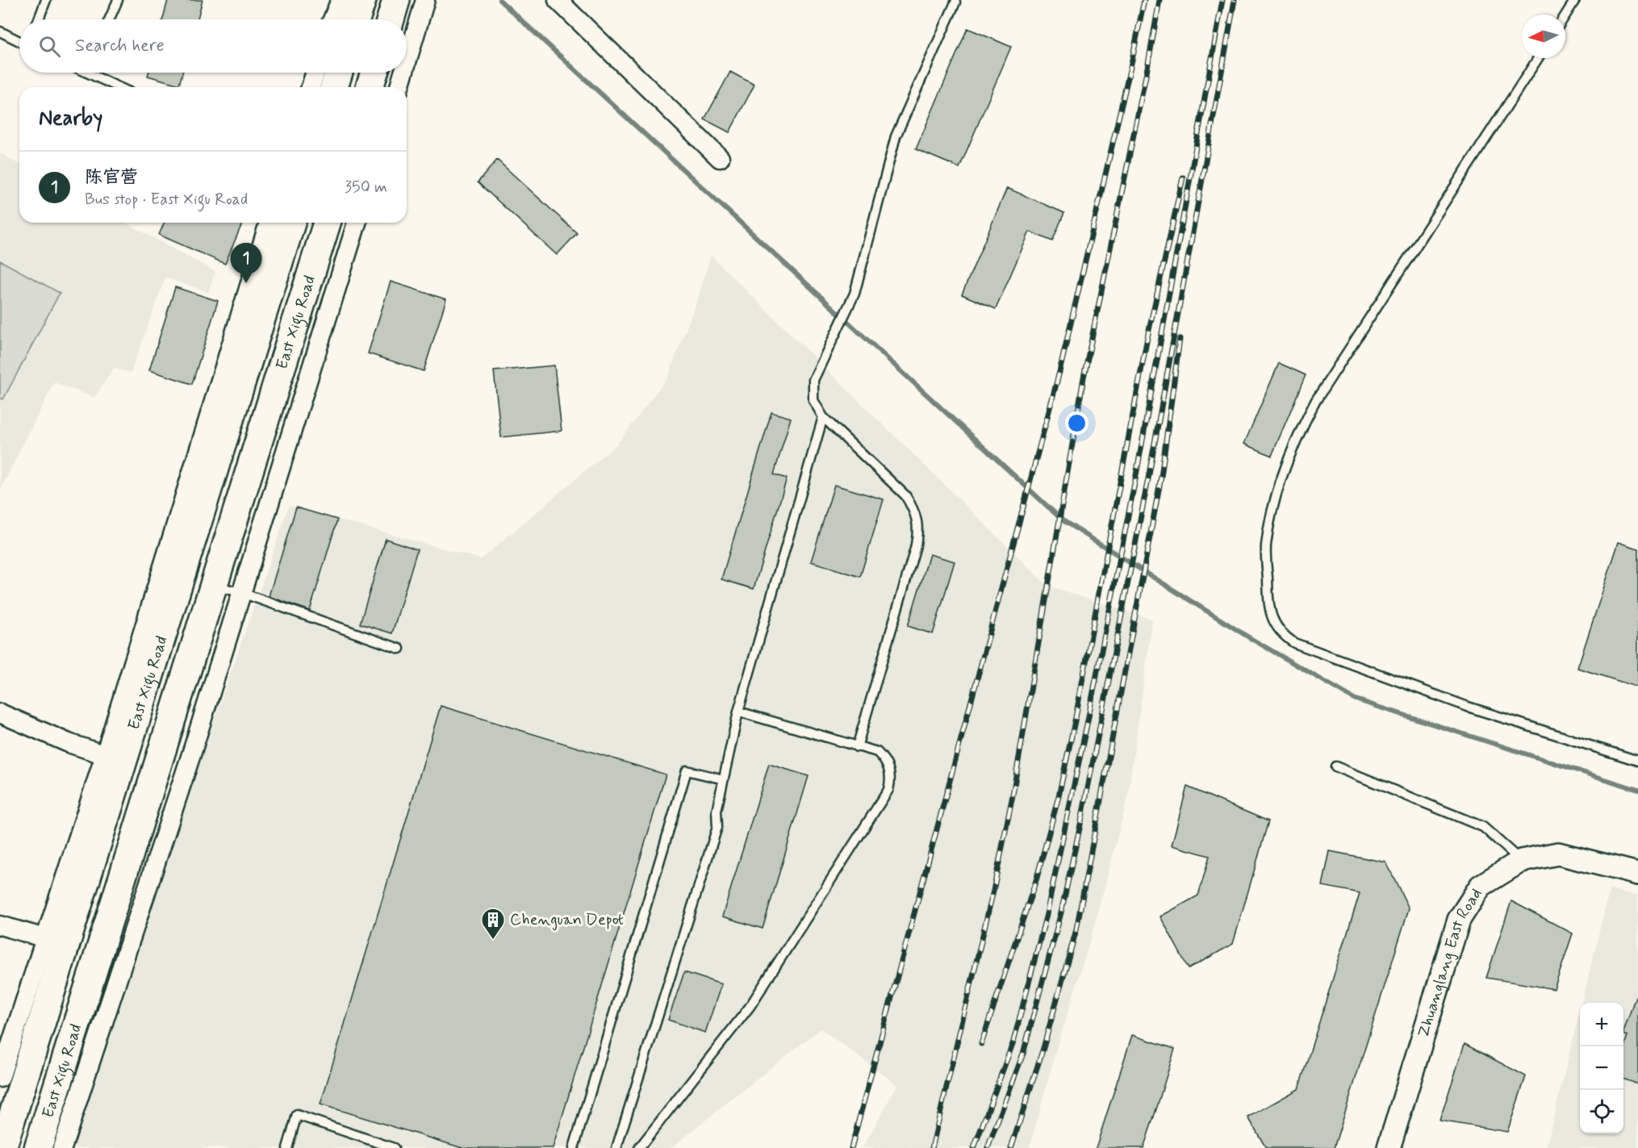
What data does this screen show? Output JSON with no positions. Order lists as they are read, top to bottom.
{
  "streets": {
    "main road": ["East Xigu Road"],
    "street": ["Zhuanglang East Road"]
  },
  "places": {
    "building": ["Chenguan Depot"]
  },
  "north": "left",
  "page": {
    "search": "Search here",
    "heading": "Nearby",
    "list": [
      {
        "mark": "1",
        "name": "陈官营",
        "note": "Bus stop · East Xigu Road",
        "value": "350 m"
      }
    ],
    "pins": "1",
    "map_buttons": ["+", "−"]
  }
}
